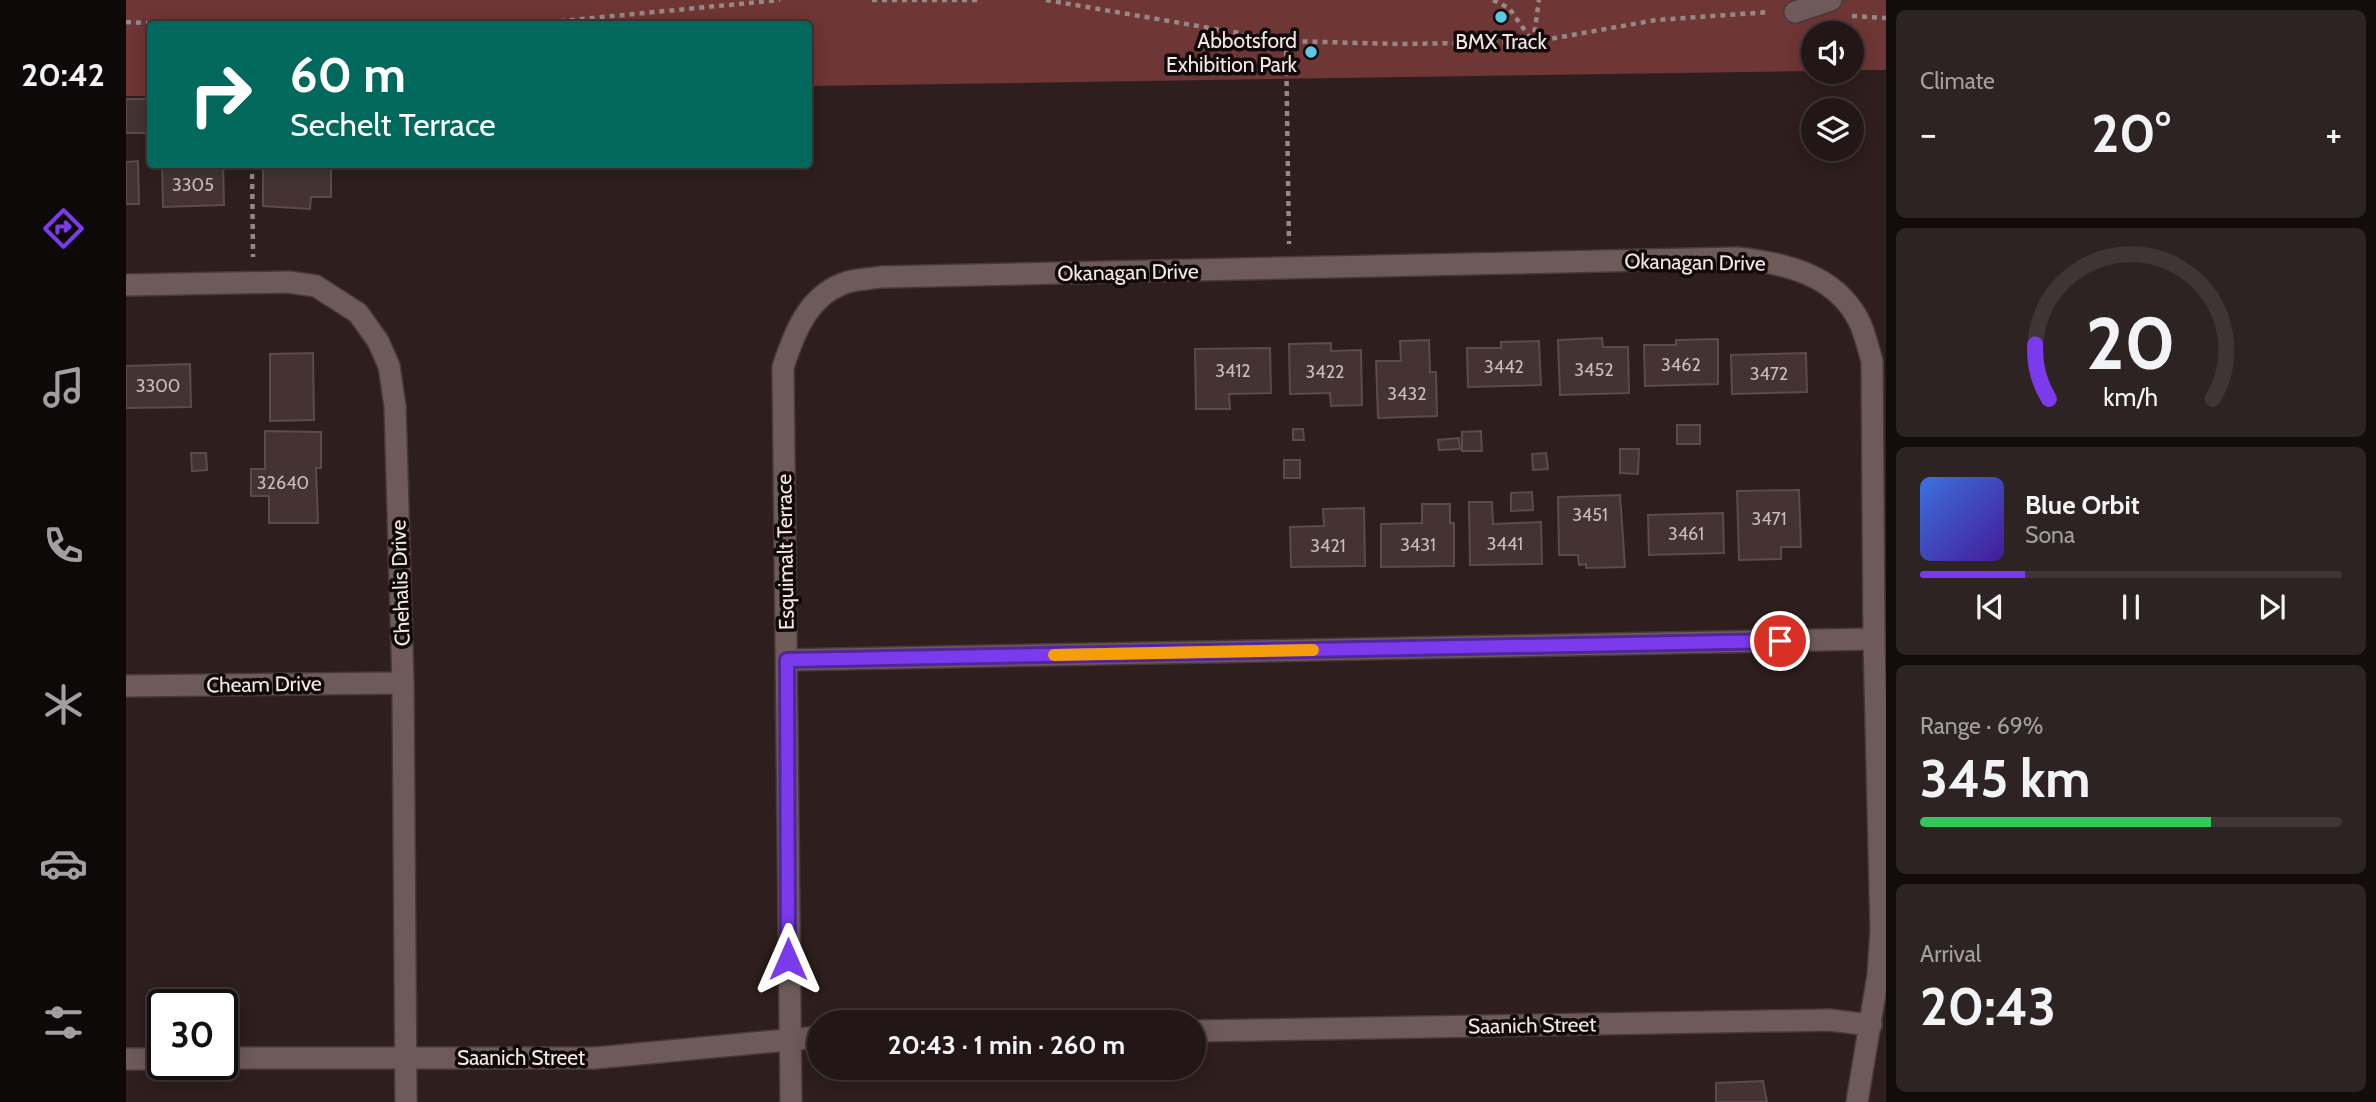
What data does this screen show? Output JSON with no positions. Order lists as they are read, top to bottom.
{
  "streets": {
    "street": [
      "Okanagan Drive",
      "Esquimalt Terrace",
      "Chehalis Drive",
      "Cheam Drive",
      "Saanich Street"
    ]
  },
  "crossings": [
    ["Okanagan Drive", "Esquimalt Terrace"],
    ["Okanagan Drive", "Saanich Street"],
    ["Esquimalt Terrace", "Saanich Street"],
    ["Chehalis Drive", "Cheam Drive"],
    ["Chehalis Drive", "Saanich Street"]
  ],
  "places": ["BMX Track", "Abbotsford Exhibition Park"],
  "house_numbers": [
    "3305",
    "3462",
    "3442",
    "3452",
    "3412",
    "3422",
    "3472",
    "3300",
    "3432",
    "32640",
    "3451",
    "3471",
    "3461",
    "3441",
    "3431",
    "3421"
  ],
  "page": {
    "tabs": "20:42",
    "tile": [
      "Climate",
      ["Range · 69%", "345 km"],
      ["Arrival", "20:43"]
    ],
    "turn": ["60 m", "Sechelt Terrace"],
    "heat": ["−", "20°", "+"],
    "song": ["Blue Orbit", "Sona"],
    "limit": "30",
    "trip": "20:43 · 1 min · 260 m",
    "gauge": ["20", "km/h"]
  }
}
